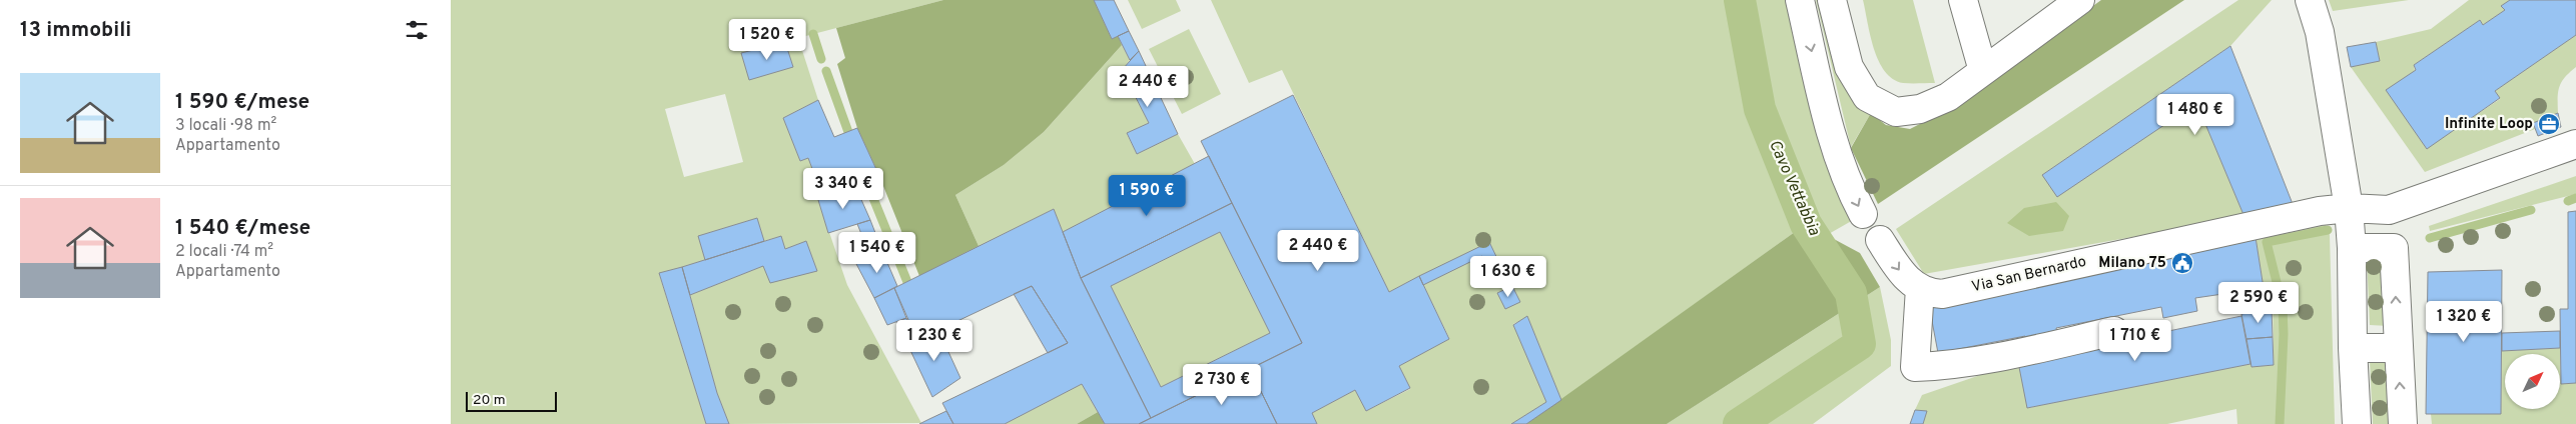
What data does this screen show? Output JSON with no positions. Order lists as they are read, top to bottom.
{
  "streets": {
    "street": ["Via San Bernardo"]
  },
  "water": ["Cavo Vettabbia"],
  "places": {
    "office": ["Infinite Loop"],
    "public building": ["Milano 75"]
  },
  "scale_bar": "20 m",
  "north": "top right",
  "page": {
    "heading": "13 immobili",
    "price": [
      "1 520 €",
      "2 440 €",
      "1 480 €",
      "3 340 €",
      "1 590 €",
      "2 440 €",
      "1 540 €",
      "1 630 €",
      "2 590 €",
      "1 320 €",
      "1 230 €",
      "1 710 €",
      "2 730 €"
    ],
    "list": [
      {
        "name": "1 590 €/mese",
        "note": "3 locali · 98 m² · Appartamento"
      },
      {
        "name": "1 540 €/mese",
        "note": "2 locali · 74 m² · Appartamento"
      }
    ],
    "scale": "20 m"
  }
}
